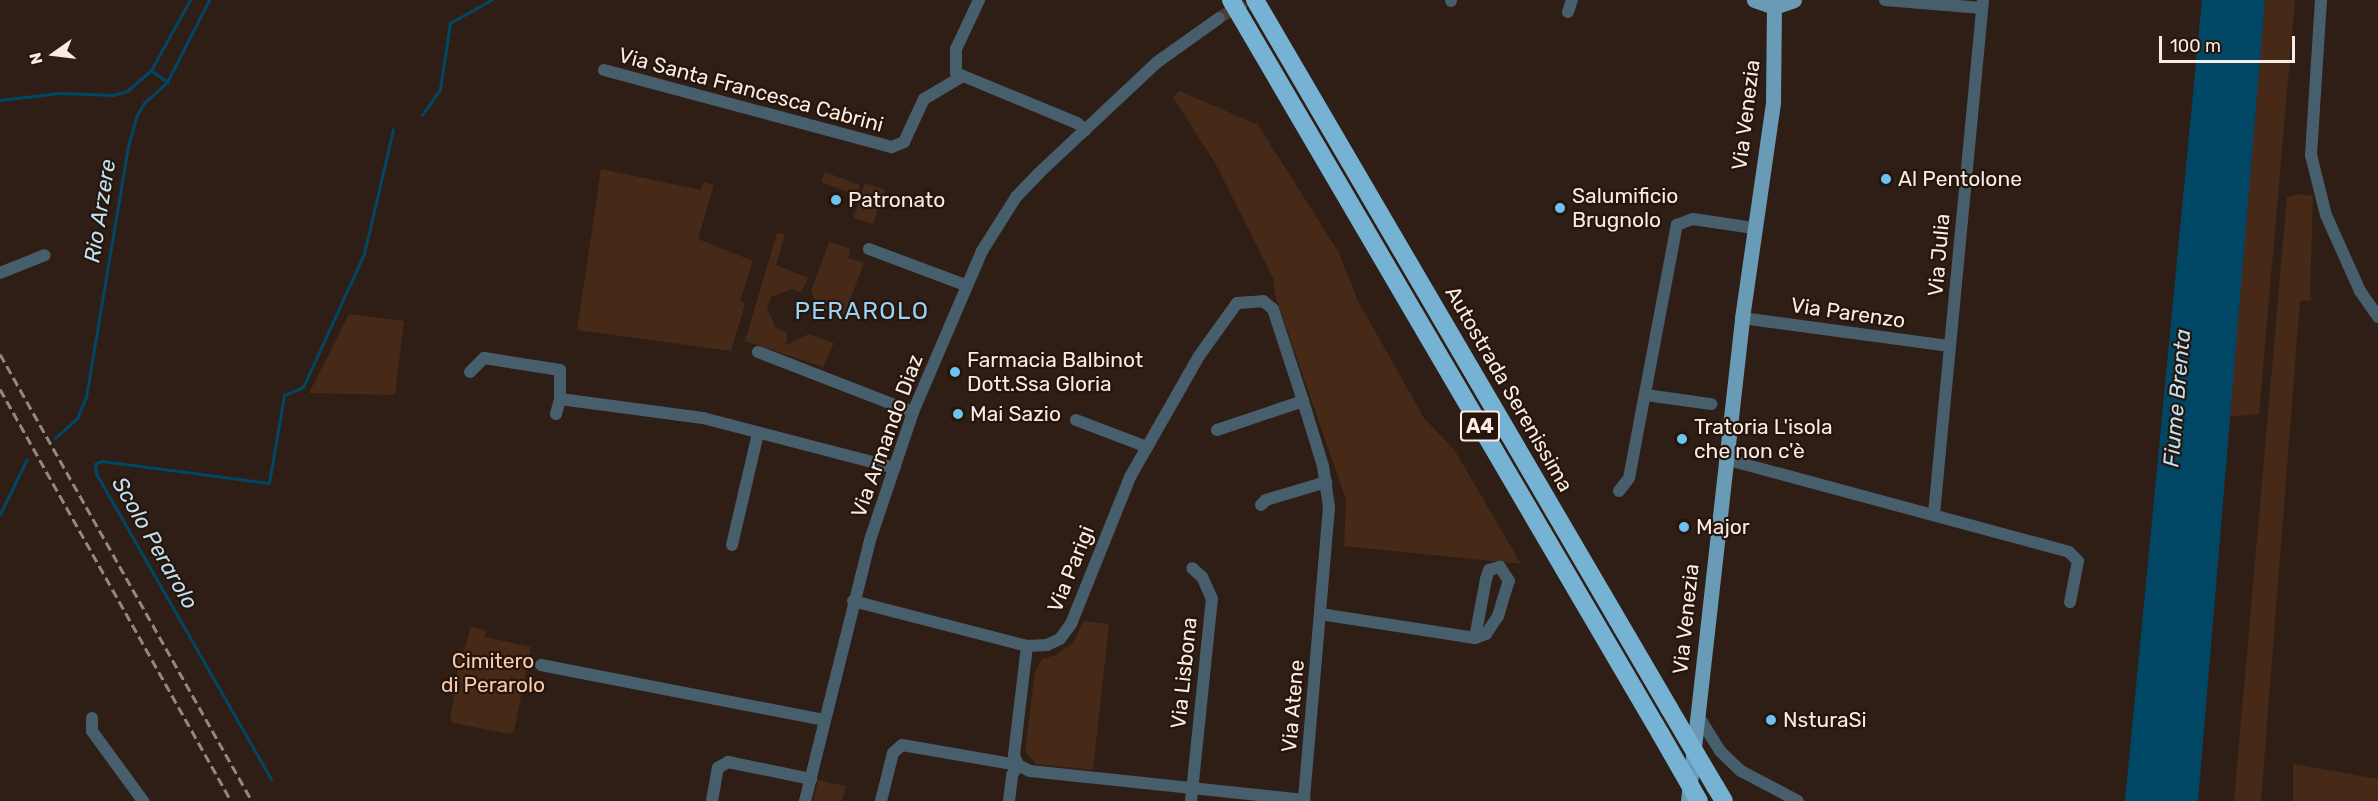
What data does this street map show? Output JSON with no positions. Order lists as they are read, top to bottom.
{
  "streets": {
    "highway": ["Autostrada Serenissima", "A4"],
    "main road": ["Via Venezia"],
    "street": [
      "Via Santa Francesca Cabrini",
      "Via Julia",
      "Via Parenzo",
      "Via Armando Diaz",
      "Via Parigi",
      "Via Lisbona",
      "Via Atene"
    ]
  },
  "crossings": [
    ["Via Venezia", "Via Parenzo"],
    ["Via Julia", "Via Parenzo"],
    ["Via Armando Diaz", "Via Parigi"],
    ["Via Parigi", "Via Atene"]
  ],
  "districts": ["PERAROLO"],
  "water": ["Rio Arzere", "Fiume Brenta", "Scolo Perarolo"],
  "parks": ["Cimitero di Perarolo"],
  "places": [
    "Al Pentolone",
    "Patronato",
    "Salumificio Brugnolo",
    "Farmacia Balbinot Dott.Ssa Gloria",
    "Mai Sazio",
    "Tratoria L'isola che non c'è",
    "Major",
    "NsturaSi"
  ],
  "scale_bar": "100 m",
  "north": "left"
}
